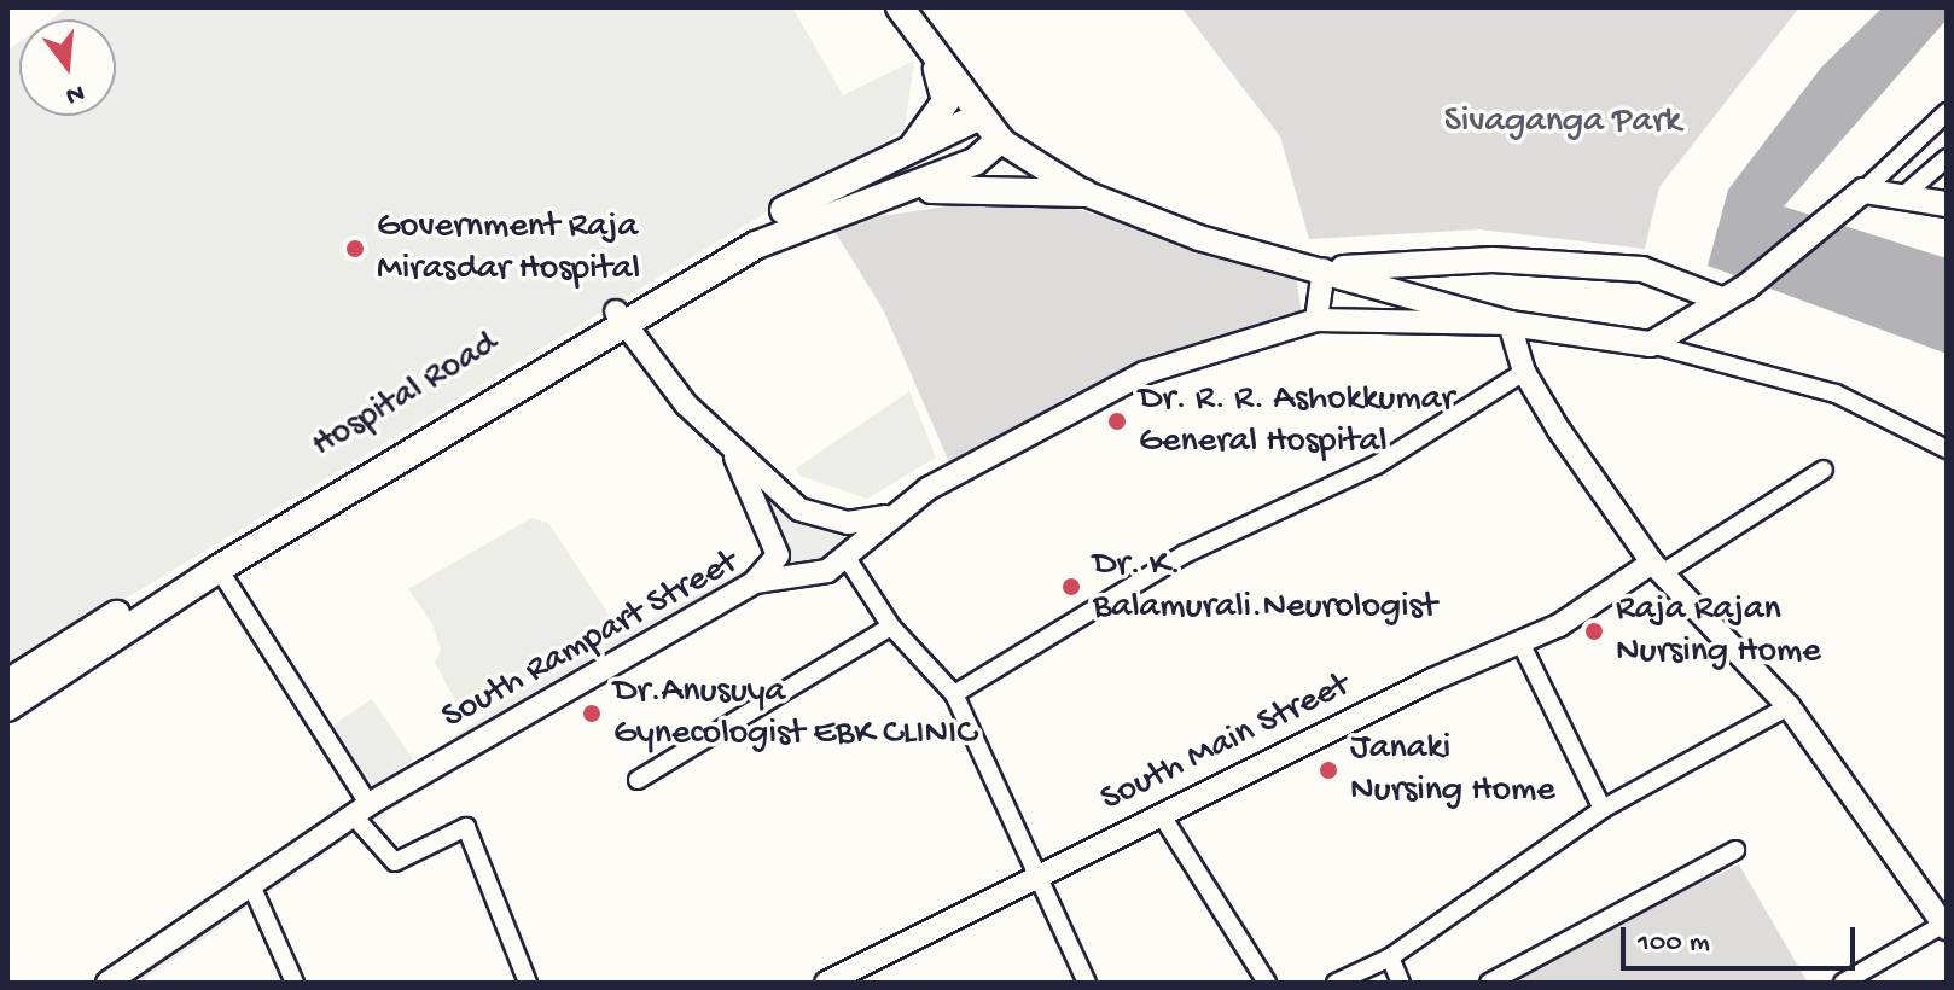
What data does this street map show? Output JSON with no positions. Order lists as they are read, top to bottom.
{
  "streets": {
    "main road": ["Hospital Road"],
    "street": ["South Rampart Street", "South Main Street"]
  },
  "parks": ["Sivaganga Park"],
  "places": [
    "Government Raja Mirasdar Hospital",
    "Dr. R. R. Ashokkumar General Hospital",
    "Dr. K. Balamurali.Neurologist",
    "Raja Rajan Nursing Home",
    "Dr.Anusuya Gynecologist EBK CLINIC",
    "Janaki Nursing Home"
  ],
  "scale_bar": "100 m",
  "north": "bottom"
}
